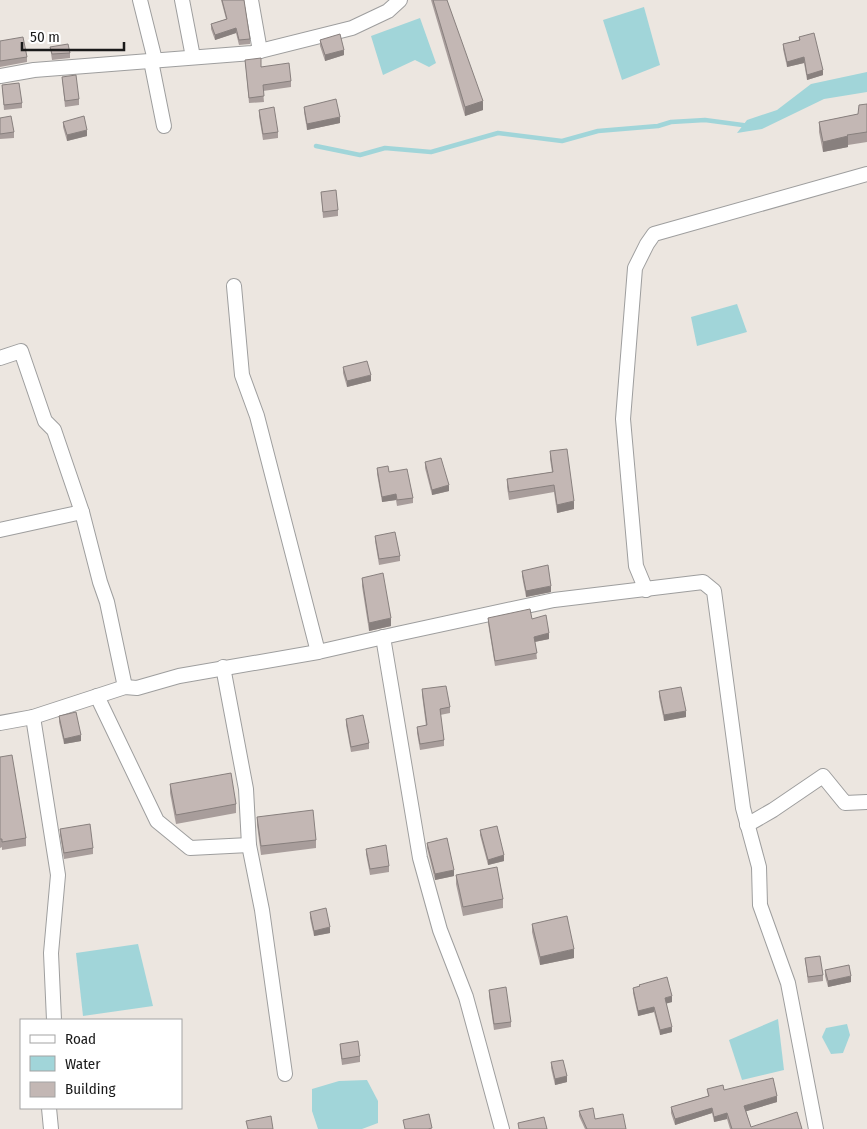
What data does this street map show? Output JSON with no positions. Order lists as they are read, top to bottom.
{
  "legend": ["Road", "Water", "Building"],
  "scale_bar": "50 m"
}
